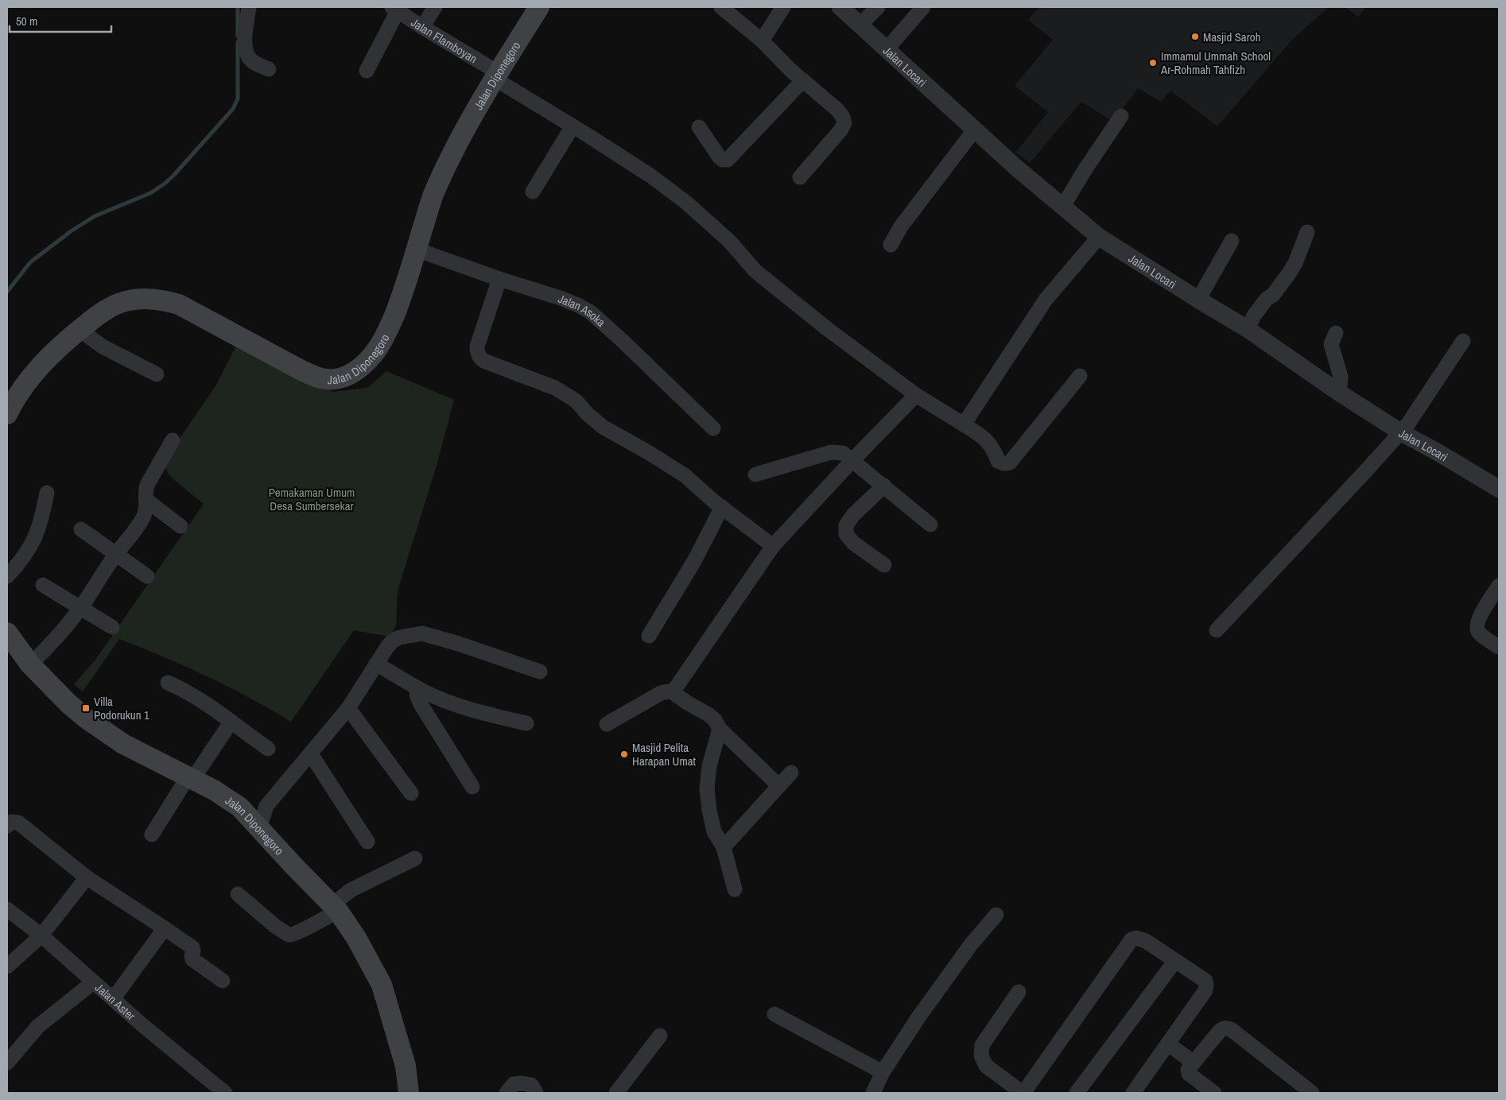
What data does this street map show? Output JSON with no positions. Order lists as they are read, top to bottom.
{
  "streets": {
    "main road": ["Jalan Diponegoro"],
    "street": [
      "Jalan Flamboyan",
      "Jalan Locari",
      "Jalan Asoka",
      "Jalan Aster"
    ]
  },
  "crossings": [
    ["Jalan Flamboyan", "Jalan Diponegoro"],
    ["Jalan Diponegoro", "Jalan Asoka"]
  ],
  "parks": ["Pemakaman Umum Desa Sumbersekar"],
  "places": {
    "other": ["Masjid Saroh", "Immamul Ummah School Ar-Rohmah Tahfizh", "Masjid Pelita Harapan Umat"],
    "transit": ["Villa Podorukun 1"]
  },
  "scale_bar": "50 m"
}
